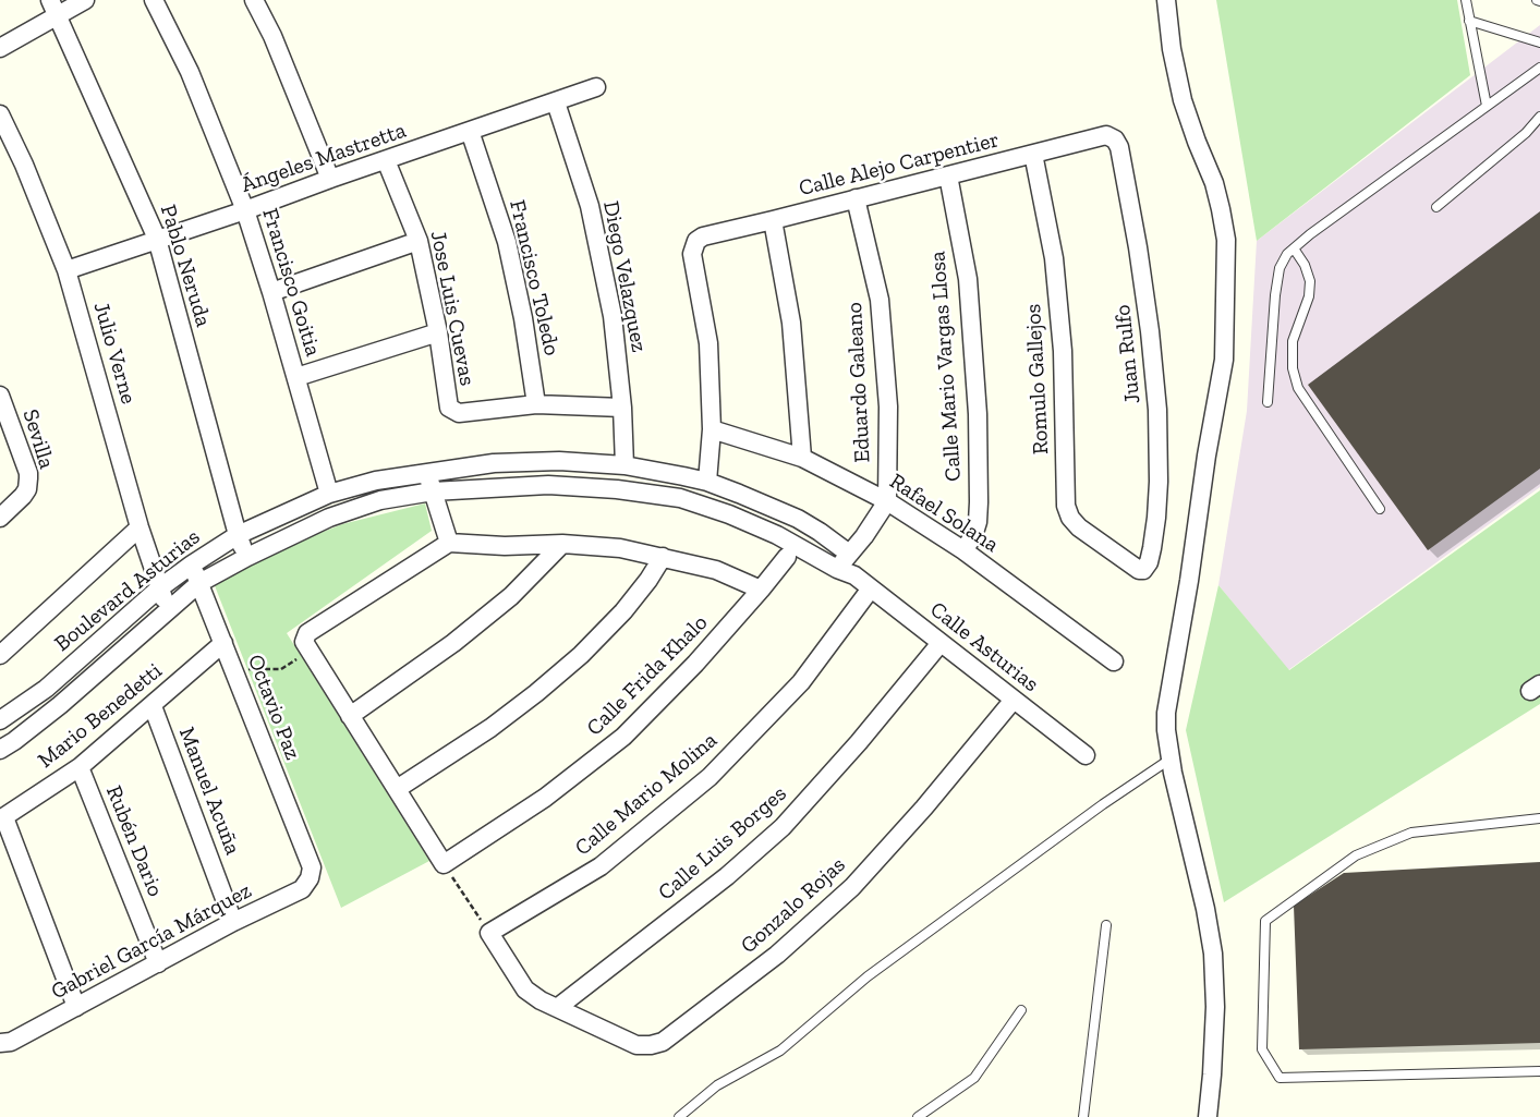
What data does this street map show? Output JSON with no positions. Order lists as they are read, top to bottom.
{
  "streets": {
    "street": [
      "Ángeles Mastretta",
      "Calle Alejo Carpentier",
      "Pablo Neruda",
      "Diego Velazquez",
      "Francisco Toledo",
      "Francisco Goitia",
      "Jose Luis Cuevas",
      "Julio Verne",
      "Juan Rulfo",
      "Calle Mario Vargas Llosa",
      "Romulo Gallejos",
      "Eduardo Galeano",
      "Sevilla",
      "Rafael Solana",
      "Boulevard Asturias",
      "Calle Asturias",
      "Calle Frida Khalo",
      "Octavio Paz",
      "Mario Benedetti",
      "Manuel Acuña",
      "Calle Mario Molina",
      "Rubén Dario",
      "Calle Luis Borges",
      "Gonzalo Rojas",
      "Gabriel García Márquez"
    ]
  },
  "crossings": [
    ["Ángeles Mastretta", "Pablo Neruda"],
    ["Ángeles Mastretta", "Diego Velazquez"],
    ["Ángeles Mastretta", "Francisco Toledo"],
    ["Ángeles Mastretta", "Francisco Goitia"],
    ["Ángeles Mastretta", "Jose Luis Cuevas"],
    ["Ángeles Mastretta", "Julio Verne"],
    ["Calle Alejo Carpentier", "Juan Rulfo"],
    ["Calle Alejo Carpentier", "Calle Mario Vargas Llosa"],
    ["Calle Alejo Carpentier", "Romulo Gallejos"],
    ["Calle Alejo Carpentier", "Eduardo Galeano"],
    ["Calle Alejo Carpentier", "Rafael Solana"],
    ["Pablo Neruda", "Boulevard Asturias"],
    ["Diego Velazquez", "Boulevard Asturias"],
    ["Francisco Toledo", "Jose Luis Cuevas"],
    ["Francisco Goitia", "Boulevard Asturias"],
    ["Julio Verne", "Boulevard Asturias"],
    ["Juan Rulfo", "Romulo Gallejos"],
    ["Calle Mario Vargas Llosa", "Rafael Solana"],
    ["Eduardo Galeano", "Rafael Solana"],
    ["Boulevard Asturias", "Calle Asturias"],
    ["Boulevard Asturias", "Octavio Paz"],
    ["Calle Asturias", "Calle Mario Molina"],
    ["Calle Asturias", "Calle Luis Borges"],
    ["Calle Asturias", "Gonzalo Rojas"],
    ["Octavio Paz", "Mario Benedetti"],
    ["Octavio Paz", "Gabriel García Márquez"],
    ["Mario Benedetti", "Manuel Acuña"],
    ["Mario Benedetti", "Rubén Dario"],
    ["Manuel Acuña", "Gabriel García Márquez"],
    ["Calle Mario Molina", "Gonzalo Rojas"],
    ["Rubén Dario", "Gabriel García Márquez"],
    ["Calle Luis Borges", "Gonzalo Rojas"]
  ]
}
